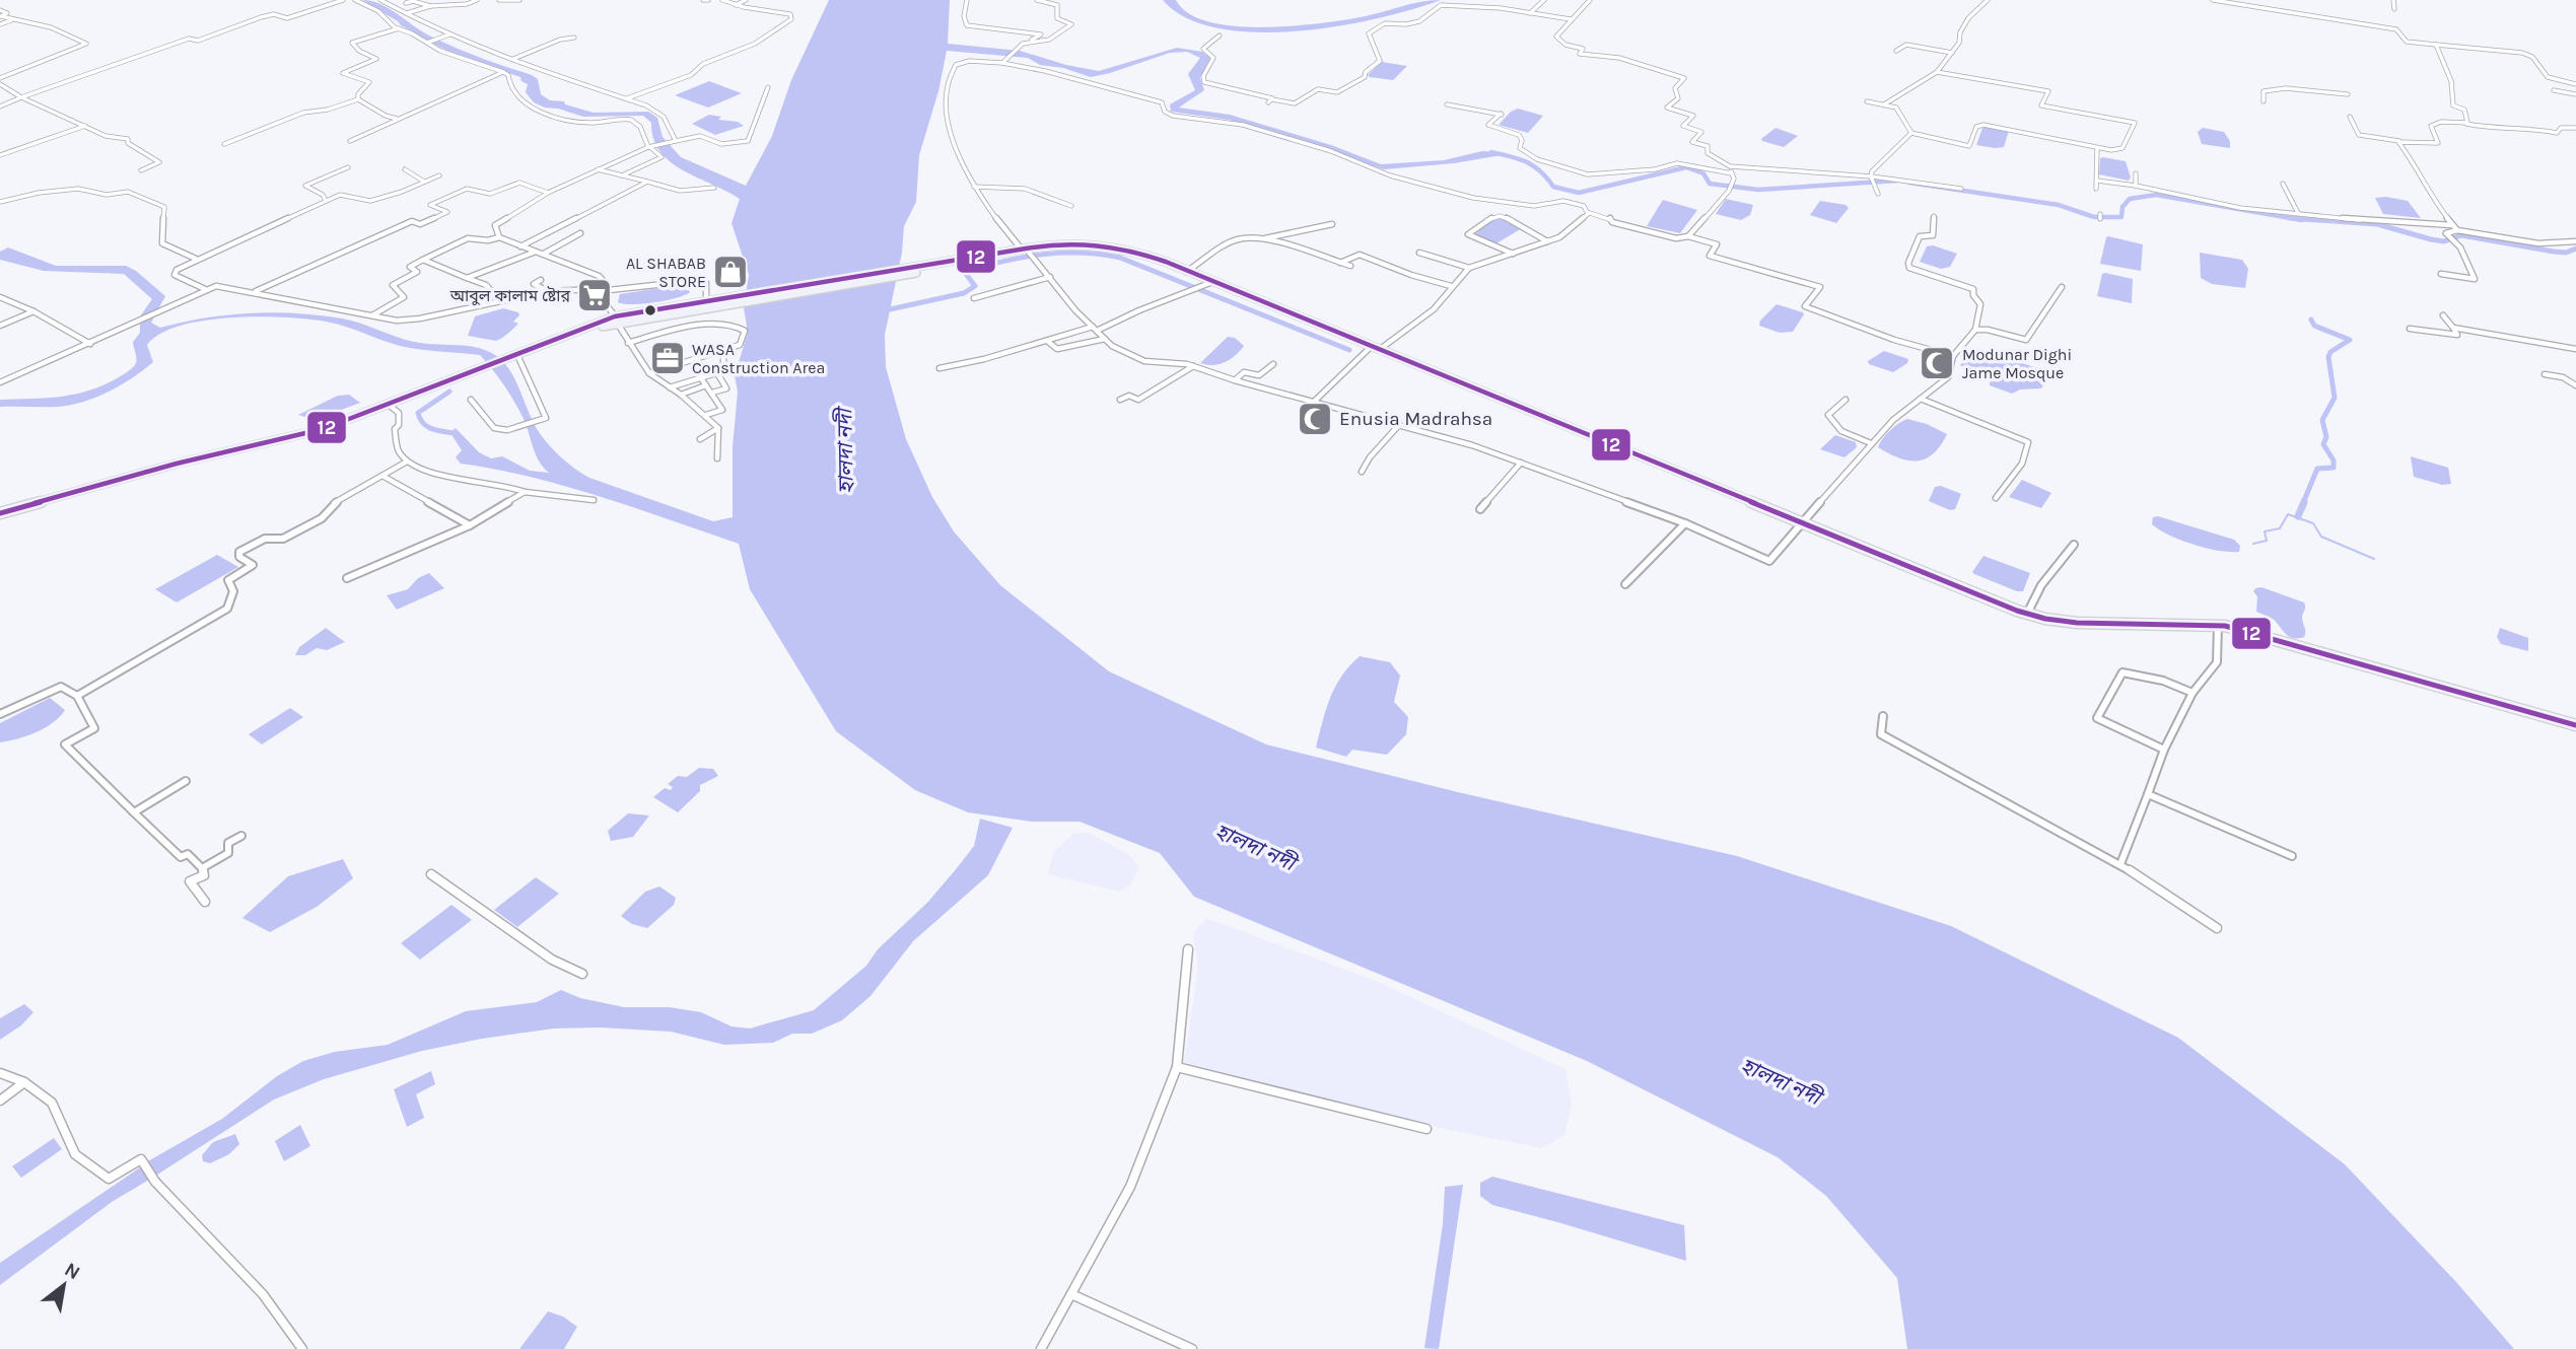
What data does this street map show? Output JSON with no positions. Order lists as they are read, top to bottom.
{
  "water": ["হালদা নদী"],
  "places": {
    "shop": ["AL SHABAB STORE"],
    "supermarket": ["আবুল কালাম ষ্টোর"],
    "office": ["WASA Construction Area"],
    "mosque": ["Modunar Dighi Jame Mosque", "Enusia Madrahsa"]
  },
  "lines": ["transit line 12"],
  "north": "top right"
}
